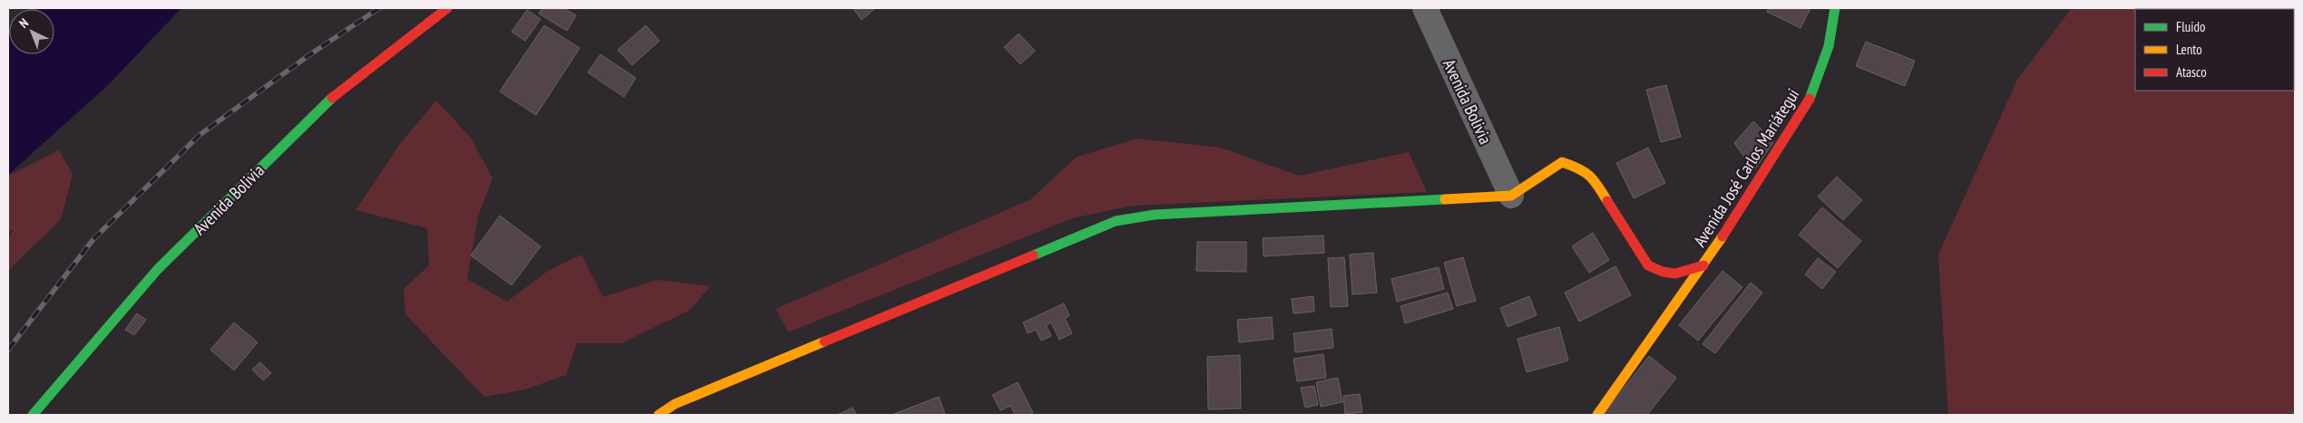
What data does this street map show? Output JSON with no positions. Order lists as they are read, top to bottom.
{
  "streets": {
    "street": ["Avenida Bolivia", "Avenida José Carlos Mariátegui"]
  },
  "legend": ["Fluido", "Lento", "Atasco"],
  "north": "top left"
}
